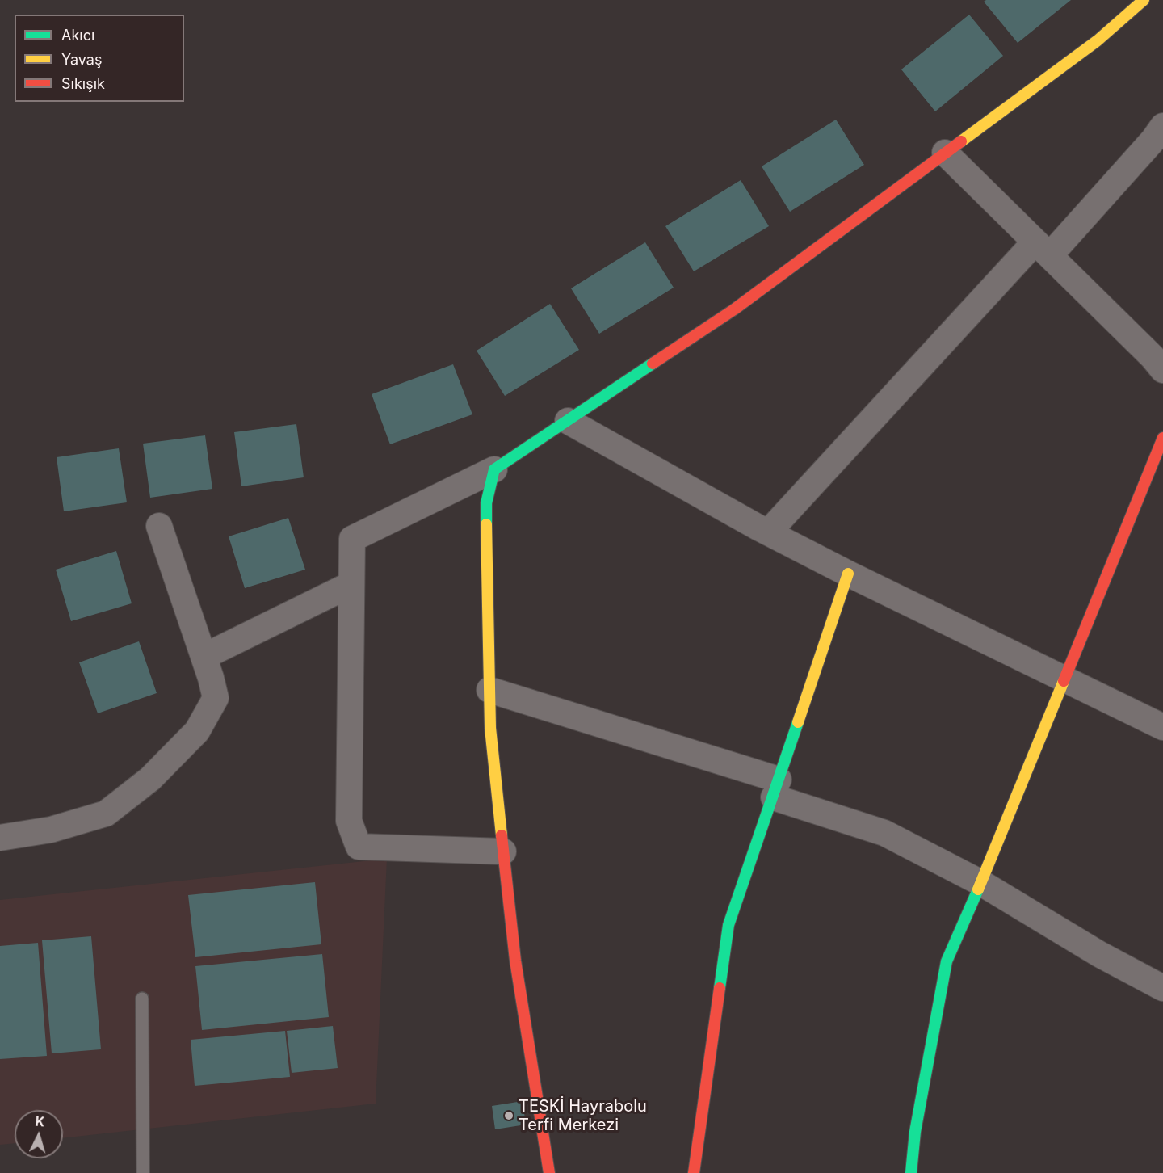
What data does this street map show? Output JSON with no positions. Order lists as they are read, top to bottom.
{
  "places": ["TESKİ Hayrabolu Terfi Merkezi"],
  "legend": ["Akıcı", "Yavaş", "Sıkışık"],
  "north": "top"
}
